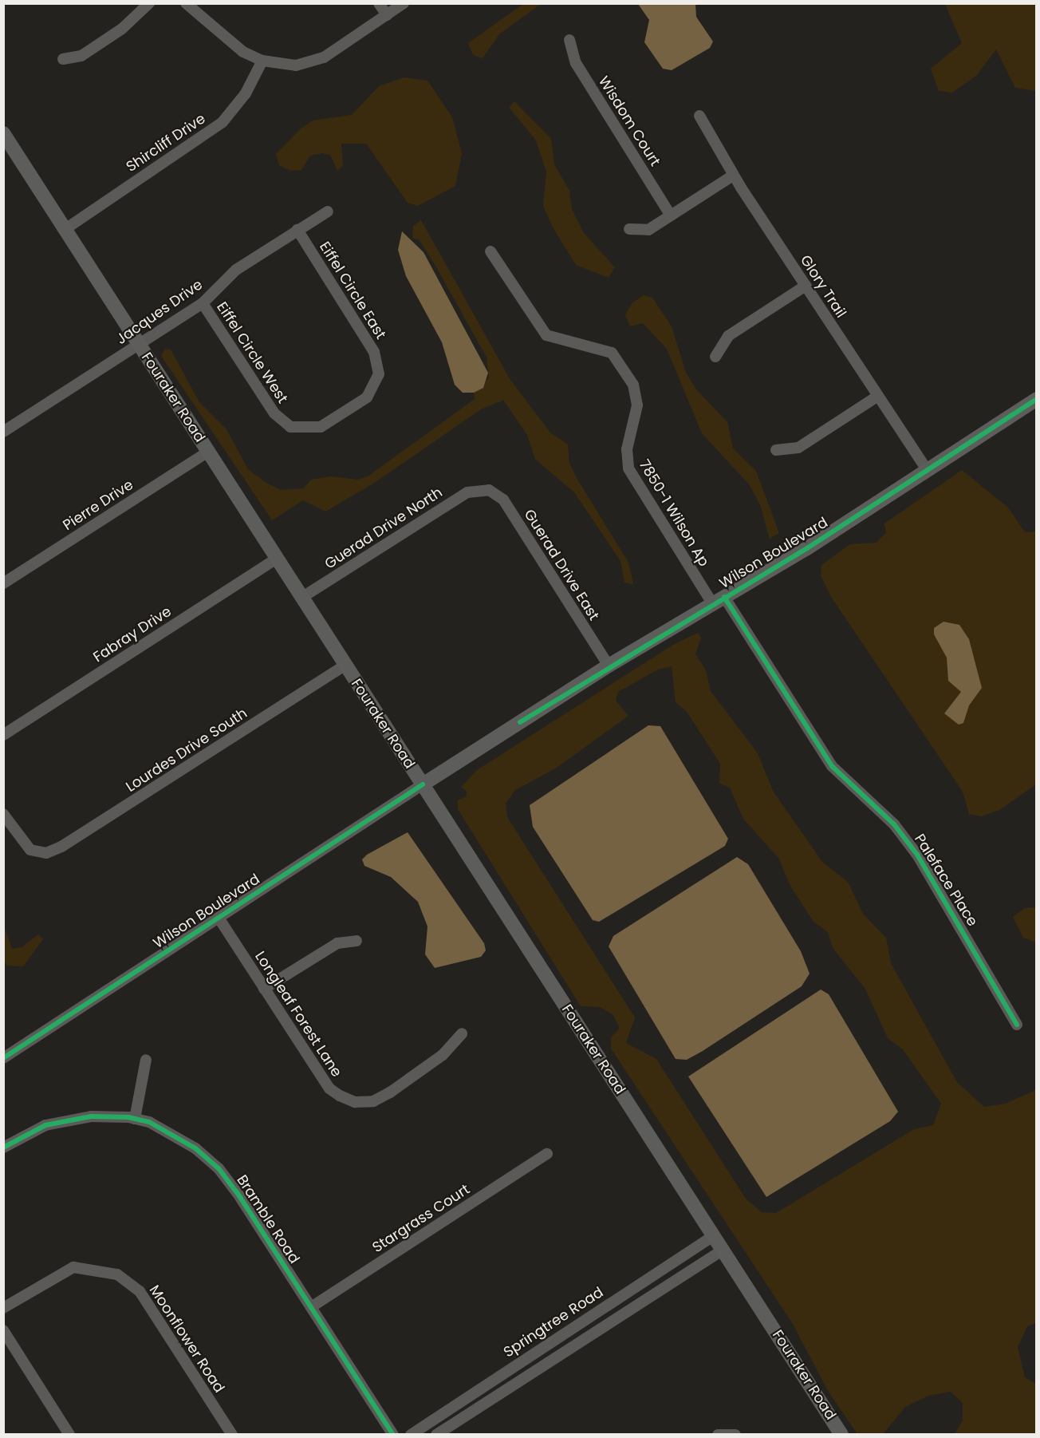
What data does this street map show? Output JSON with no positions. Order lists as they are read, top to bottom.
{
  "streets": {
    "main road": ["Fouraker Road", "Wilson Boulevard"],
    "street": [
      "Wisdom Court",
      "Shircliff Drive",
      "Glory Trail",
      "Eiffel Circle East",
      "Jacques Drive",
      "Eiffel Circle West",
      "Pierre Drive",
      "7850-1 Wilson Ap",
      "Guerad Drive North",
      "Guerad Drive East",
      "Fabray Drive",
      "Lourdes Drive South",
      "Paleface Place",
      "Longleaf Forest Lane",
      "Stargrass Court",
      "Bramble Road",
      "Springtree Road",
      "Moonflower Road"
    ]
  },
  "crossings": [
    ["Shircliff Drive", "Fouraker Road"],
    ["Glory Trail", "Wilson Boulevard"],
    ["Eiffel Circle East", "Jacques Drive"],
    ["Eiffel Circle East", "Eiffel Circle West"],
    ["Jacques Drive", "Eiffel Circle West"],
    ["Jacques Drive", "Fouraker Road"],
    ["Fouraker Road", "Pierre Drive"],
    ["Fouraker Road", "Guerad Drive North"],
    ["Fouraker Road", "Wilson Boulevard"],
    ["Fouraker Road", "Fabray Drive"],
    ["Fouraker Road", "Lourdes Drive South"],
    ["Fouraker Road", "Springtree Road"],
    ["7850-1 Wilson Ap", "Wilson Boulevard"],
    ["7850-1 Wilson Ap", "Paleface Place"],
    ["Guerad Drive North", "Guerad Drive East"],
    ["Wilson Boulevard", "Guerad Drive East"],
    ["Wilson Boulevard", "Paleface Place"],
    ["Wilson Boulevard", "Longleaf Forest Lane"],
    ["Stargrass Court", "Bramble Road"]
  ]
}
